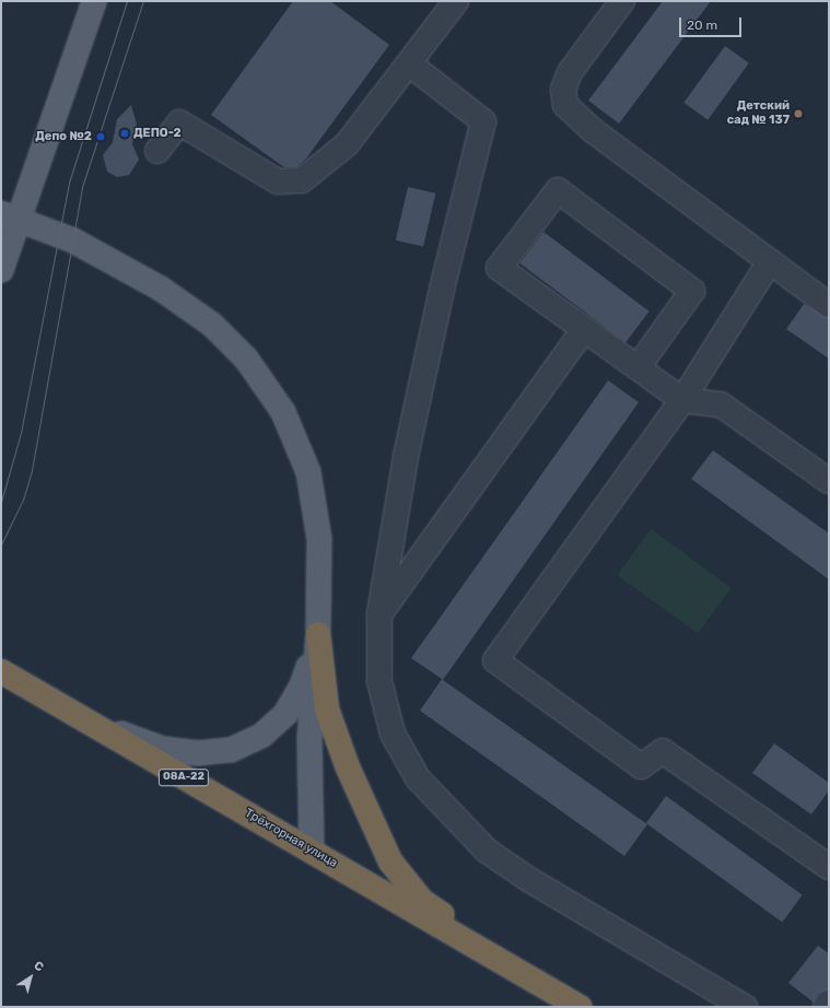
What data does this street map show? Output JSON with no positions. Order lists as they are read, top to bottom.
{
  "streets": {
    "highway": ["08А-22", "Трёхгорная улица"]
  },
  "places": ["Детский сад № 137", "ДЕПО-2", "Депо №2"],
  "scale_bar": "20 m",
  "north": "top right"
}
